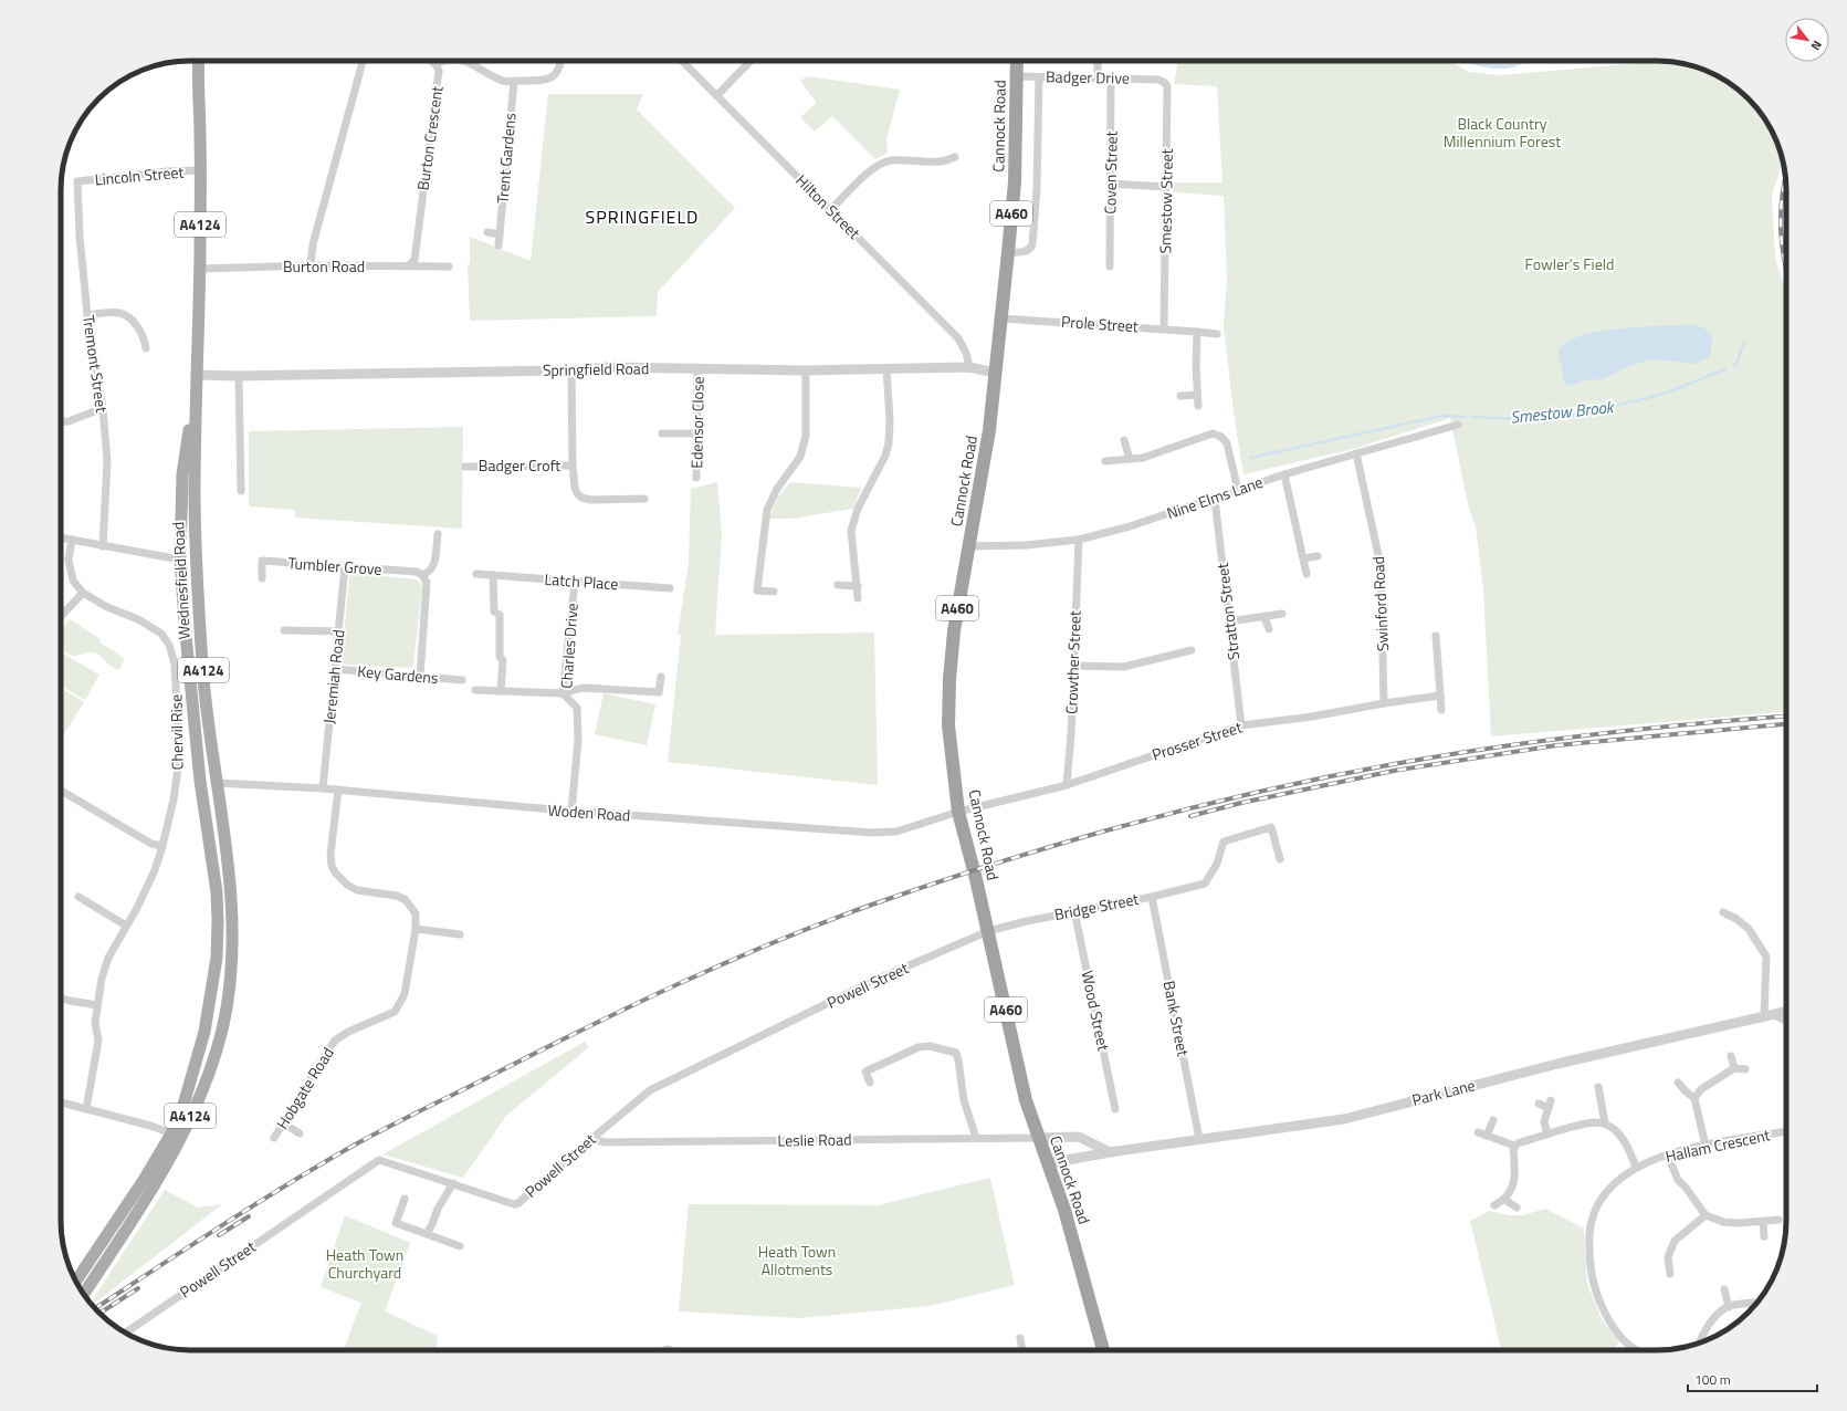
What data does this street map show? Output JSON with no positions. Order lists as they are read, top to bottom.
{
  "streets": {
    "highway": ["Cannock Road", "A460"],
    "main road": ["A4124", "Wednesfield Road"],
    "street": [
      "Badger Drive",
      "Burton Crescent",
      "Trent Gardens",
      "Coven Street",
      "Lincoln Street",
      "Smestow Street",
      "Hilton Street",
      "Burton Road",
      "Prole Street",
      "Tremont Street",
      "Springfield Road",
      "Edensor Close",
      "Badger Croft",
      "Nine Elms Lane",
      "Tumbler Grove",
      "Latch Place",
      "Swinford Road",
      "Stratton Street",
      "Charles Drive",
      "Crowther Street",
      "Key Gardens",
      "Jeremiah Road",
      "Chervil Rise",
      "Prosser Street",
      "Woden Road",
      "Bridge Street",
      "Powell Street",
      "Wood Street",
      "Bank Street",
      "Hobgate Road",
      "Park Lane",
      "Leslie Road",
      "Hallam Crescent"
    ]
  },
  "crossings": [
    ["Badger Drive", "Cannock Road"],
    ["Badger Drive", "Coven Street"],
    ["Badger Drive", "Smestow Street"],
    ["Cannock Road", "Prole Street"],
    ["Cannock Road", "Springfield Road"],
    ["Cannock Road", "Nine Elms Lane"],
    ["Cannock Road", "Prosser Street"],
    ["Cannock Road", "Woden Road"],
    ["Cannock Road", "Bridge Street"],
    ["Cannock Road", "Powell Street"],
    ["Cannock Road", "Park Lane"],
    ["Cannock Road", "Leslie Road"],
    ["Burton Crescent", "Burton Road"],
    ["Lincoln Street", "Tremont Street"],
    ["Lincoln Street", "Wednesfield Road"],
    ["Smestow Street", "Prole Street"],
    ["Hilton Street", "Springfield Road"],
    ["A4124", "Wednesfield Road"],
    ["A4124", "Woden Road"],
    ["Burton Road", "Wednesfield Road"],
    ["Springfield Road", "Edensor Close"],
    ["Springfield Road", "Wednesfield Road"],
    ["Nine Elms Lane", "Swinford Road"],
    ["Nine Elms Lane", "Stratton Street"],
    ["Nine Elms Lane", "Crowther Street"],
    ["Tumbler Grove", "Jeremiah Road"],
    ["Wednesfield Road", "Woden Road"],
    ["Latch Place", "Charles Drive"],
    ["Swinford Road", "Prosser Street"],
    ["Stratton Street", "Prosser Street"],
    ["Charles Drive", "Woden Road"],
    ["Crowther Street", "Prosser Street"],
    ["Key Gardens", "Jeremiah Road"],
    ["Jeremiah Road", "Woden Road"],
    ["Prosser Street", "Woden Road"],
    ["Woden Road", "Hobgate Road"],
    ["Bridge Street", "Powell Street"],
    ["Bridge Street", "Wood Street"],
    ["Bridge Street", "Bank Street"],
    ["Powell Street", "Leslie Road"],
    ["Bank Street", "Park Lane"]
  ],
  "districts": ["SPRINGFIELD"],
  "water": ["Smestow Brook"],
  "parks": [
    "Black Country Millennium Forest",
    "Fowler's Field",
    "Heath Town Allotments",
    "Heath Town Churchyard"
  ],
  "scale_bar": "100 m",
  "north": "bottom right"
}
